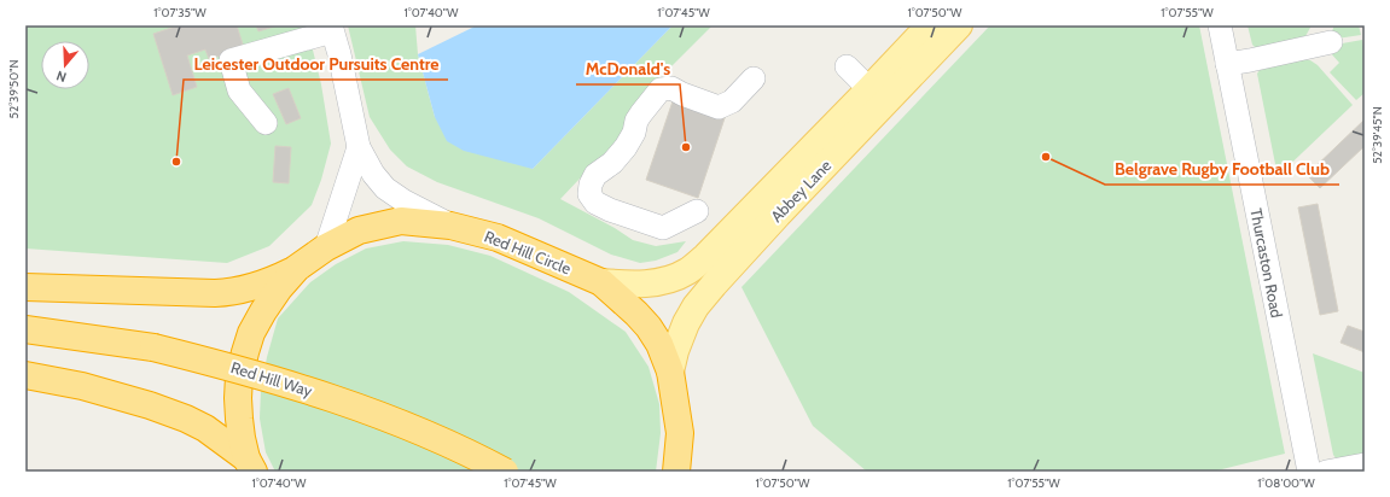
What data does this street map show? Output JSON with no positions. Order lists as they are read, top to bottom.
{
  "streets": {
    "highway": ["Red Hill Circle", "Red Hill Way"],
    "main road": ["Abbey Lane"],
    "street": ["Thurcaston Road"]
  },
  "crossings": [
    ["Abbey Lane", "Red Hill Circle"]
  ],
  "places": ["McDonald's", "Belgrave Rugby Football Club", "Leicester Outdoor Pursuits Centre"],
  "north": "bottom",
  "coordinates": [
    "1°07'35\"W",
    "1°07'40\"W",
    "1°07'45\"W",
    "1°07'50\"W",
    "1°07'55\"W",
    "52°39'50\"N",
    "52°39'45\"N",
    "1°08'00\"W"
  ]
}
